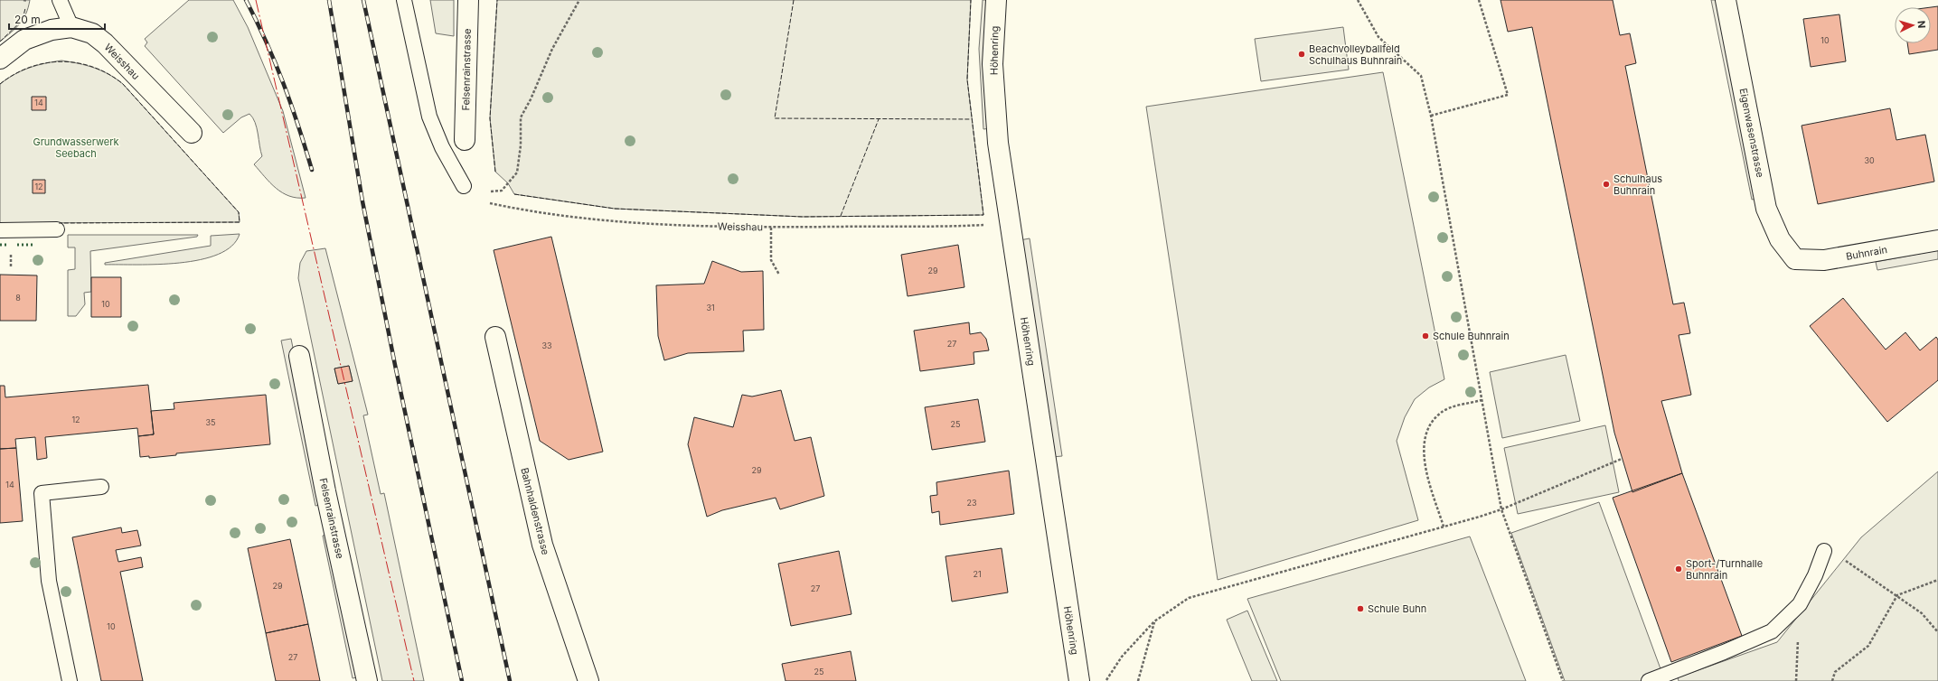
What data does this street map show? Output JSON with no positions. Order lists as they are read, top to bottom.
{
  "streets": {
    "street": [
      "Höhenring",
      "Weisshau",
      "Felsenrainstrasse",
      "Eigenwasenstrasse",
      "Buhnrain",
      "Bahnhaldenstrasse"
    ]
  },
  "crossings": [
    ["Eigenwasenstrasse", "Buhnrain"]
  ],
  "parks": ["Grundwasserwerk Seebach"],
  "places": [
    "Beachvolleyballfeld Schulhaus Buhnrain",
    "Schulhaus Buhnrain",
    "Schule Buhnrain",
    "Sport-/Turnhalle Buhnrain",
    "Schule Buhn"
  ],
  "house_numbers": [
    "10",
    "14",
    "30",
    "12",
    "29",
    "8",
    "10",
    "31",
    "27",
    "33",
    "12",
    "35",
    "25",
    "29",
    "14",
    "23",
    "21",
    "29",
    "27",
    "10",
    "27",
    "25"
  ],
  "scale_bar": "20 m",
  "north": "right"
}
